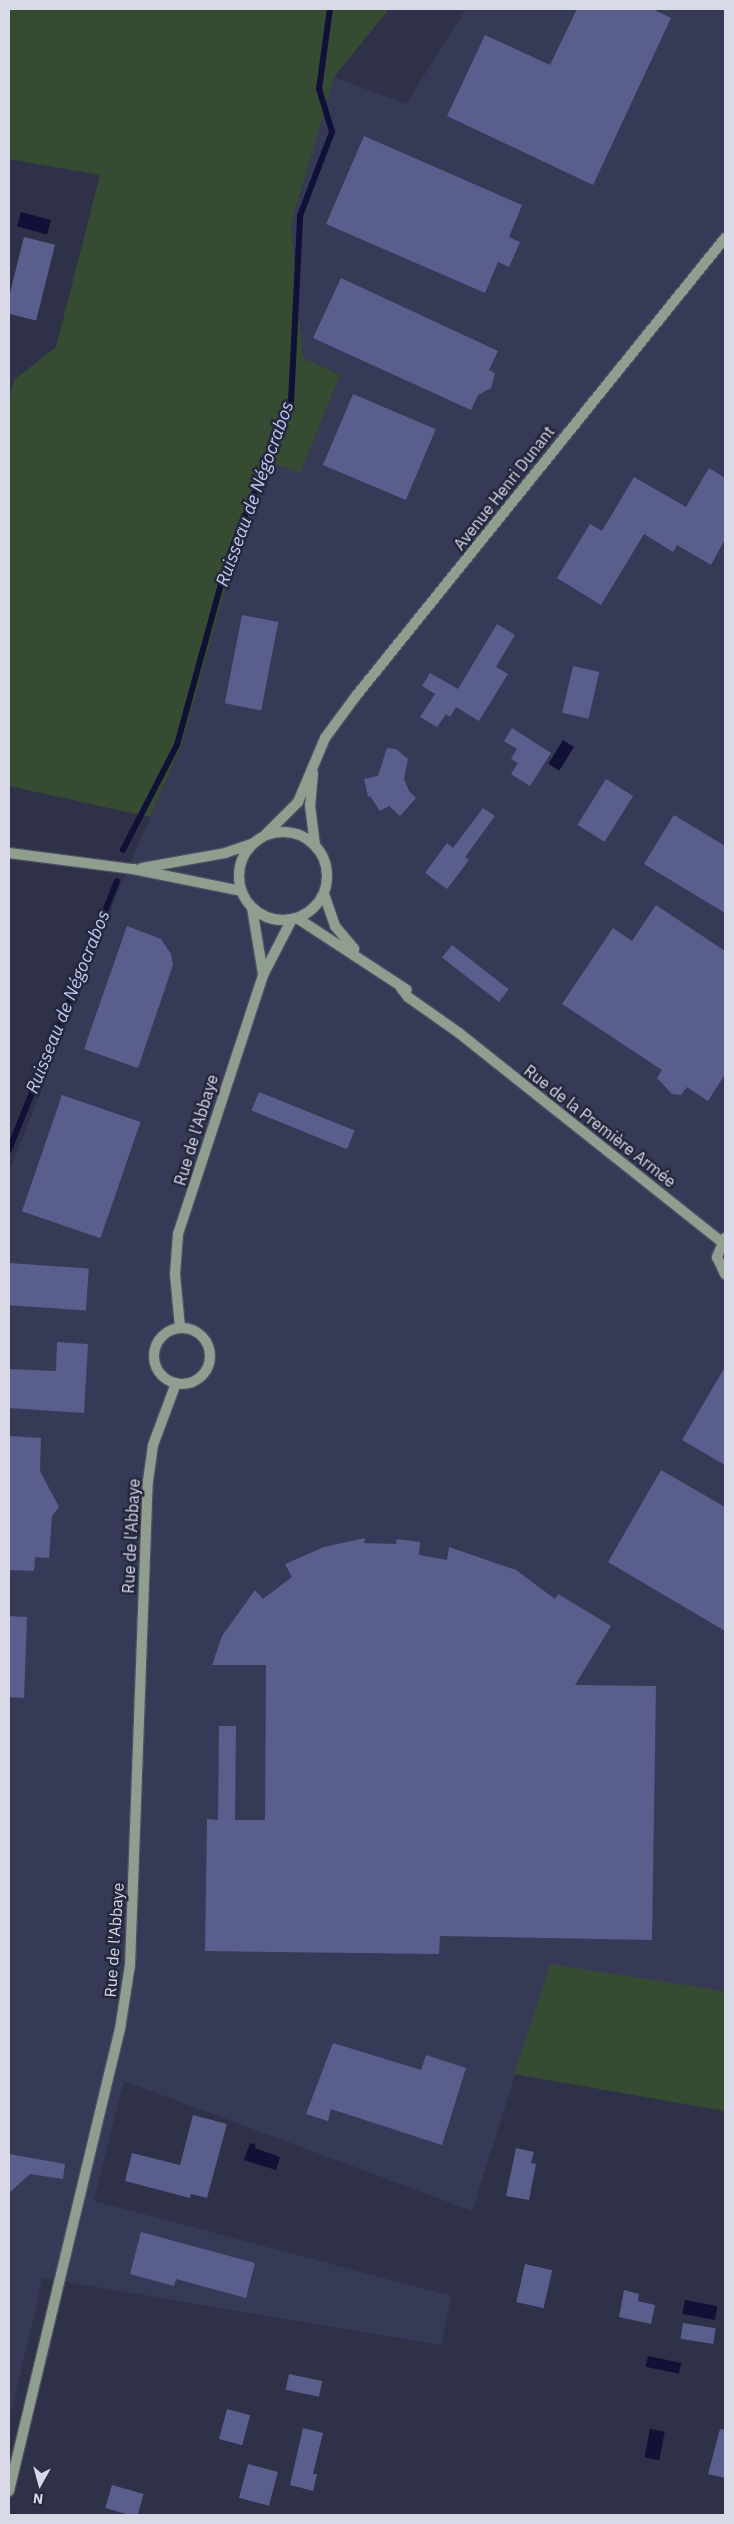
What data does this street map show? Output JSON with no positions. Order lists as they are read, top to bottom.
{
  "streets": {
    "main road": ["Avenue Henri Dunant", "Rue de la Première Armée", "Rue de l'Abbaye"]
  },
  "crossings": [
    ["Avenue Henri Dunant", "Rue de la Première Armée"],
    ["Avenue Henri Dunant", "Rue de l'Abbaye"],
    ["Rue de la Première Armée", "Rue de l'Abbaye"]
  ],
  "water": ["Ruisseau de Négocrabos"],
  "north": "bottom"
}
